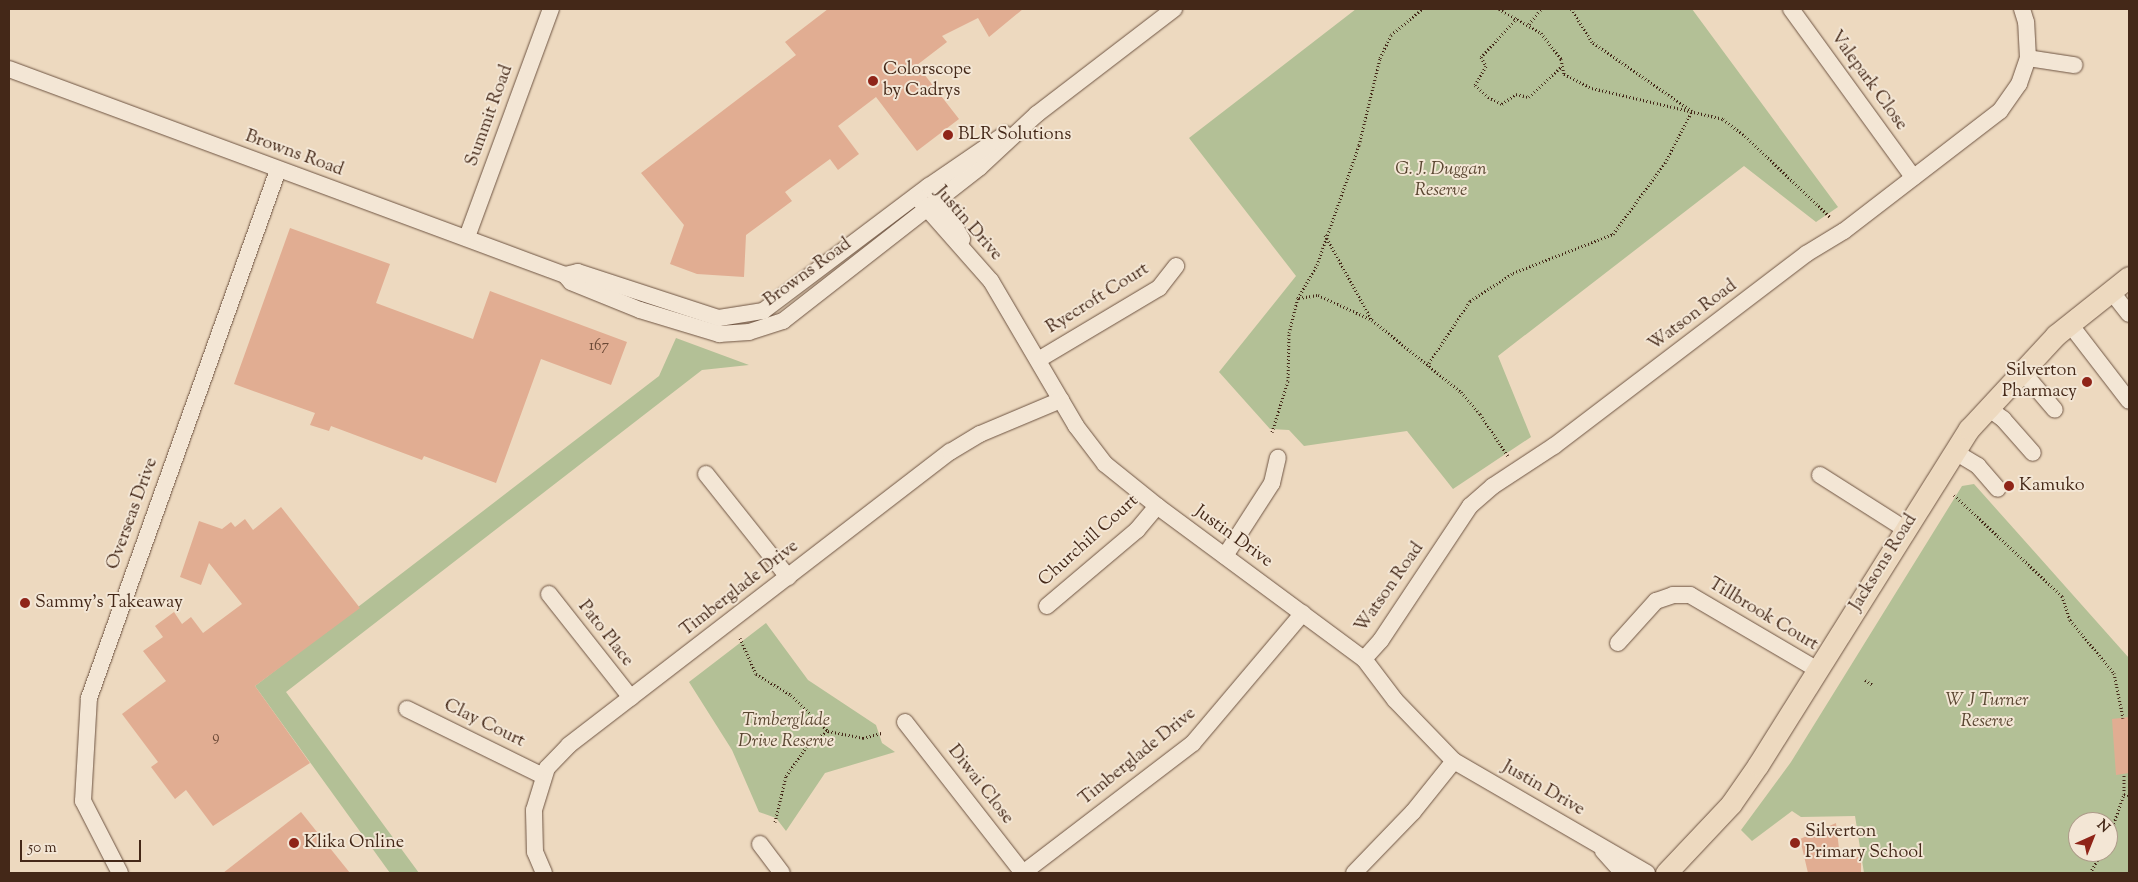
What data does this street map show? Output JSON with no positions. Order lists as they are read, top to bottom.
{
  "streets": {
    "main road": ["Jacksons Road"],
    "street": [
      "Valepark Close",
      "Summit Road",
      "Browns Road",
      "Justin Drive",
      "Ryecroft Court",
      "Watson Road",
      "Overseas Drive",
      "Churchill Court",
      "Timberglade Drive",
      "Tillbrook Court",
      "Pato Place",
      "Clay Court",
      "Diwai Close"
    ]
  },
  "crossings": [
    ["Valepark Close", "Watson Road"],
    ["Summit Road", "Browns Road"],
    ["Browns Road", "Justin Drive"],
    ["Browns Road", "Overseas Drive"],
    ["Justin Drive", "Ryecroft Court"],
    ["Justin Drive", "Watson Road"],
    ["Justin Drive", "Churchill Court"],
    ["Justin Drive", "Timberglade Drive"],
    ["Jacksons Road", "Tillbrook Court"],
    ["Timberglade Drive", "Pato Place"],
    ["Timberglade Drive", "Clay Court"],
    ["Timberglade Drive", "Diwai Close"]
  ],
  "parks": ["G. J. Duggan Reserve", "W J Turner Reserve", "Timberglade Drive Reserve"],
  "places": [
    "Colorscope by Cadrys",
    "BLR Solutions",
    "Silverton Pharmacy",
    "Kamuko",
    "Sammy's Takeaway",
    "Klika Online",
    "Silverton Primary School"
  ],
  "house_numbers": ["167", "9"],
  "scale_bar": "50 m",
  "north": "top right"
}
